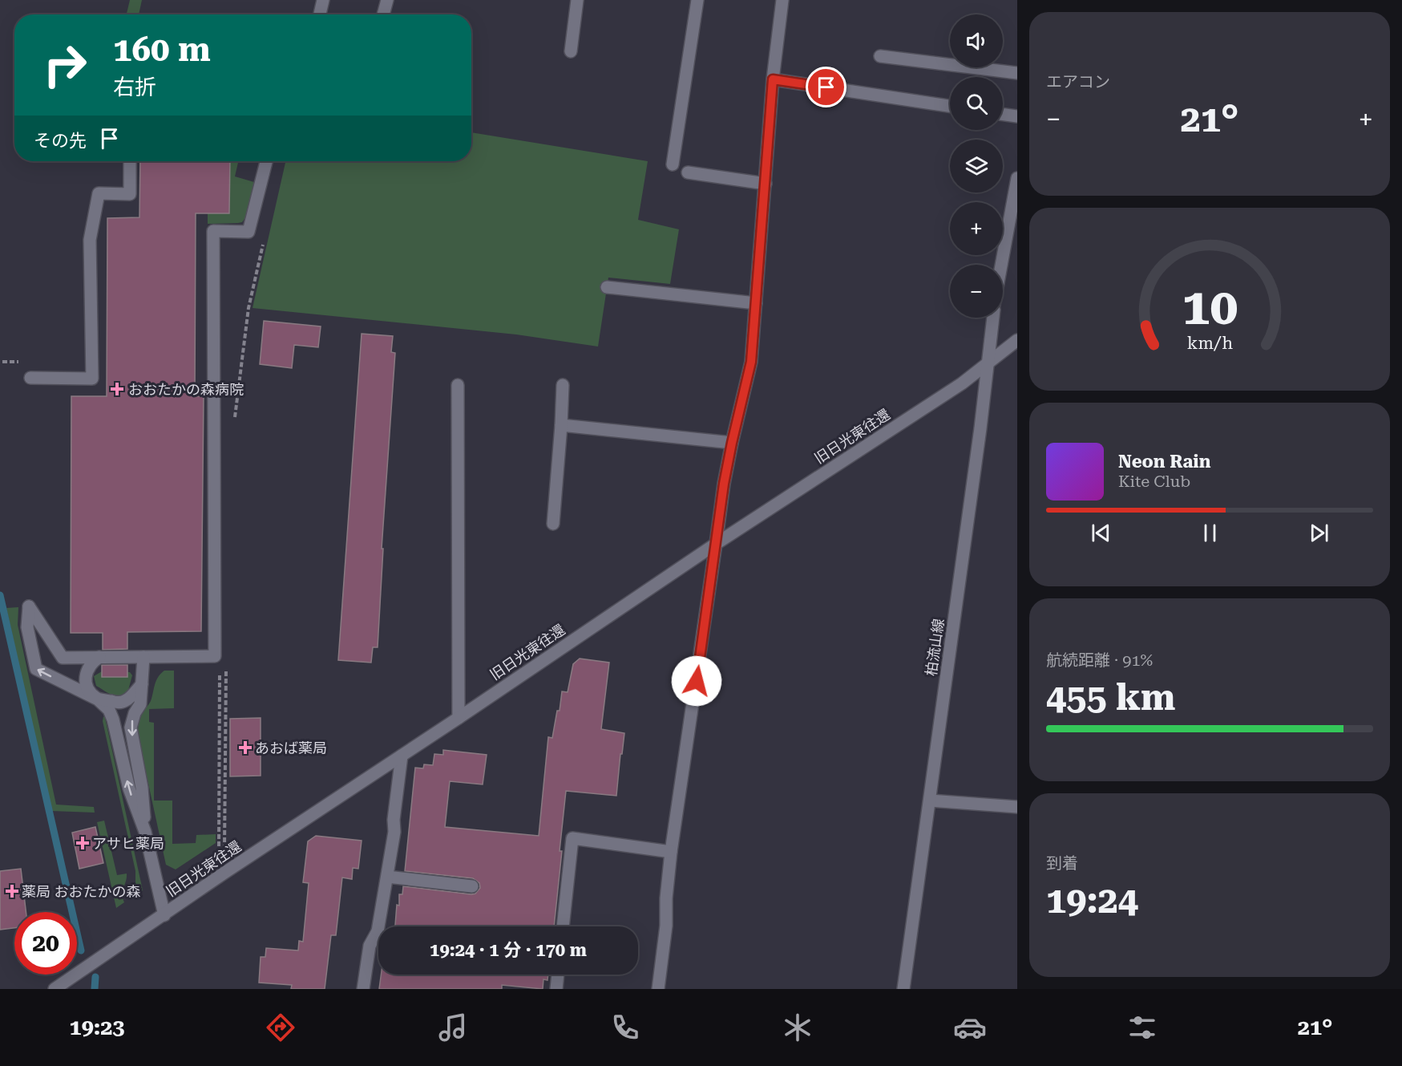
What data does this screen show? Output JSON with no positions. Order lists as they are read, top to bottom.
{
  "streets": {
    "street": ["旧日光東往還", "柏流山線"]
  },
  "crossings": [
    ["旧日光東往還", "柏流山線"]
  ],
  "places": {
    "health": [
      "おおたかの森病院",
      "あおば薬局",
      "アサヒ薬局",
      "薬局 おおたかの森"
    ]
  },
  "page": {
    "tile": [
      "エアコン",
      ["航続距離 · 91%", "455 km"],
      ["到着", "19:24"]
    ],
    "map_buttons": ["+", "−"],
    "turn": ["160 m", "右折"],
    "heat": ["−", "21°", "+"],
    "then": "その先",
    "song": ["Neon Rain", "Kite Club"],
    "limit": "20",
    "trip": "19:24 · 1 分 · 170 m",
    "tabs": ["19:23", "21°"],
    "gauge": ["10", "km/h"]
  }
}
